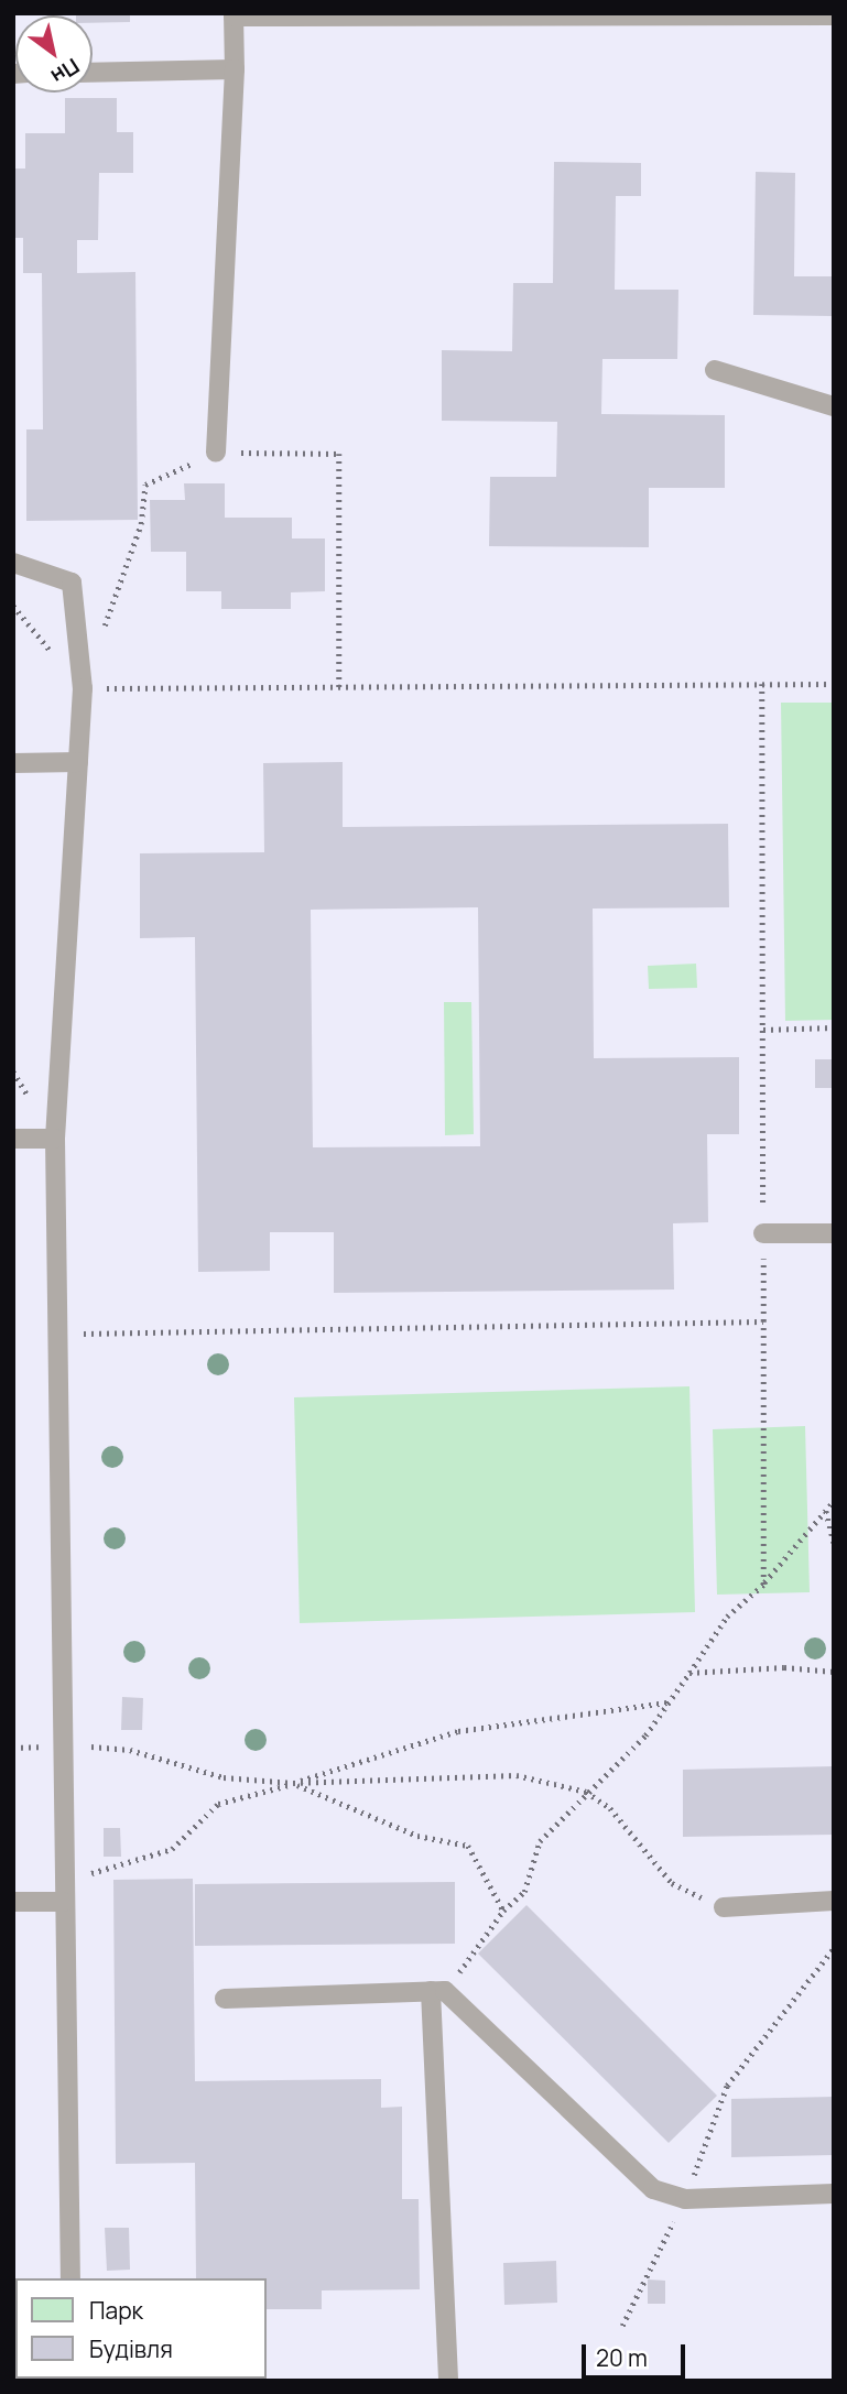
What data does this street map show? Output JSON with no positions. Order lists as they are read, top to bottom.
{
  "legend": ["Парк", "Будівля"],
  "scale_bar": "20 m",
  "north": "bottom right"
}
